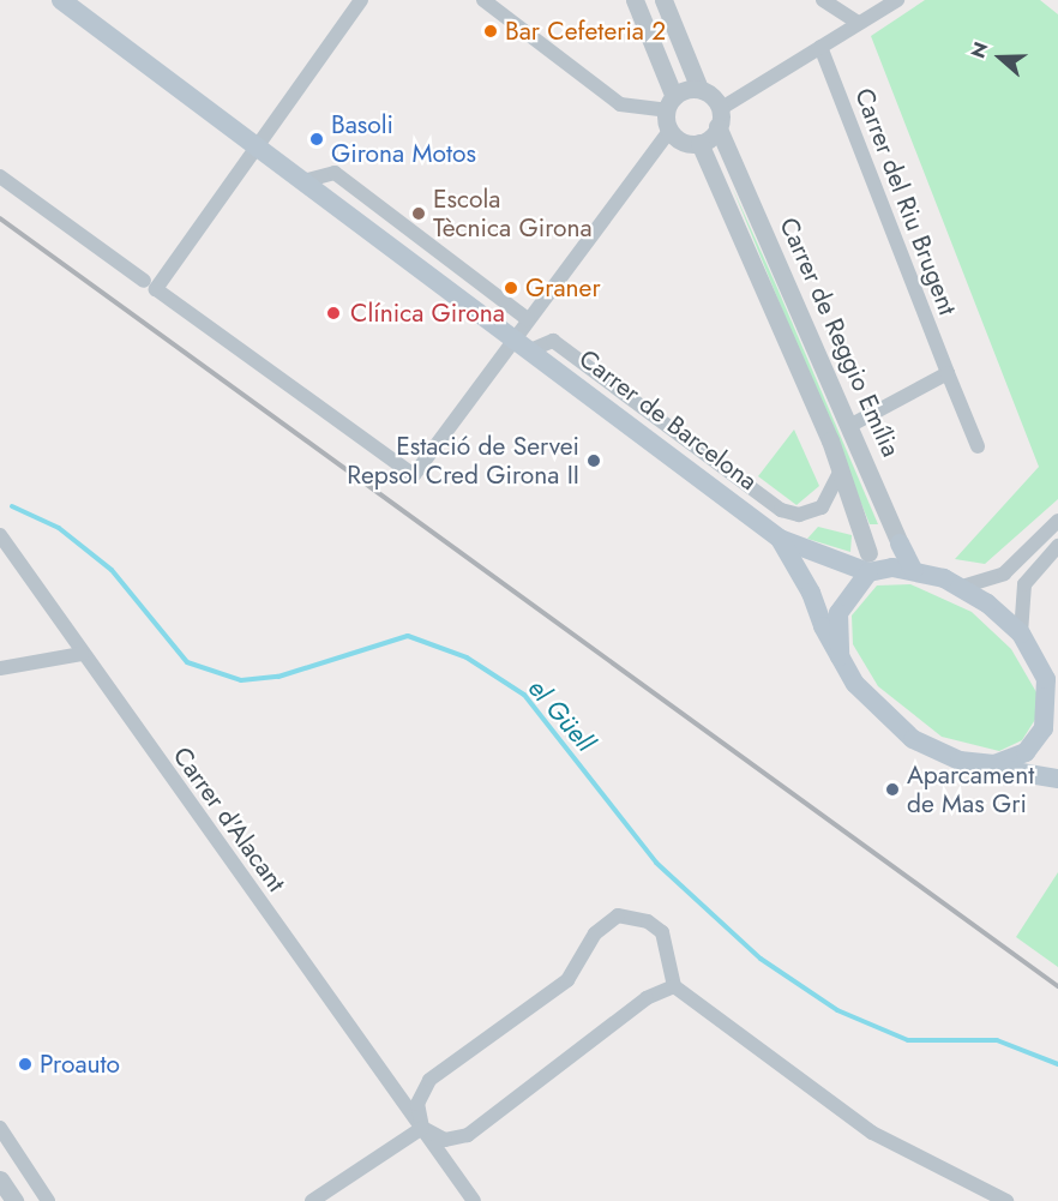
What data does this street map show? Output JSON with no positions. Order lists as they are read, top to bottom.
{
  "streets": {
    "main road": ["Carrer de Reggio Emília", "Carrer de Barcelona"],
    "street": ["Carrer del Riu Brugent", "Carrer d'Alacant"]
  },
  "crossings": [
    ["Carrer de Reggio Emília", "Carrer de Barcelona"]
  ],
  "water": ["el Güell"],
  "places": [
    "Bar Cefeteria 2",
    "Basoli Girona Motos",
    "Escola Tècnica Girona",
    "Graner",
    "Clínica Girona",
    "Estació de Servei Repsol Cred Girona II",
    "Aparcament de Mas Gri",
    "Proauto"
  ],
  "north": "left"
}
